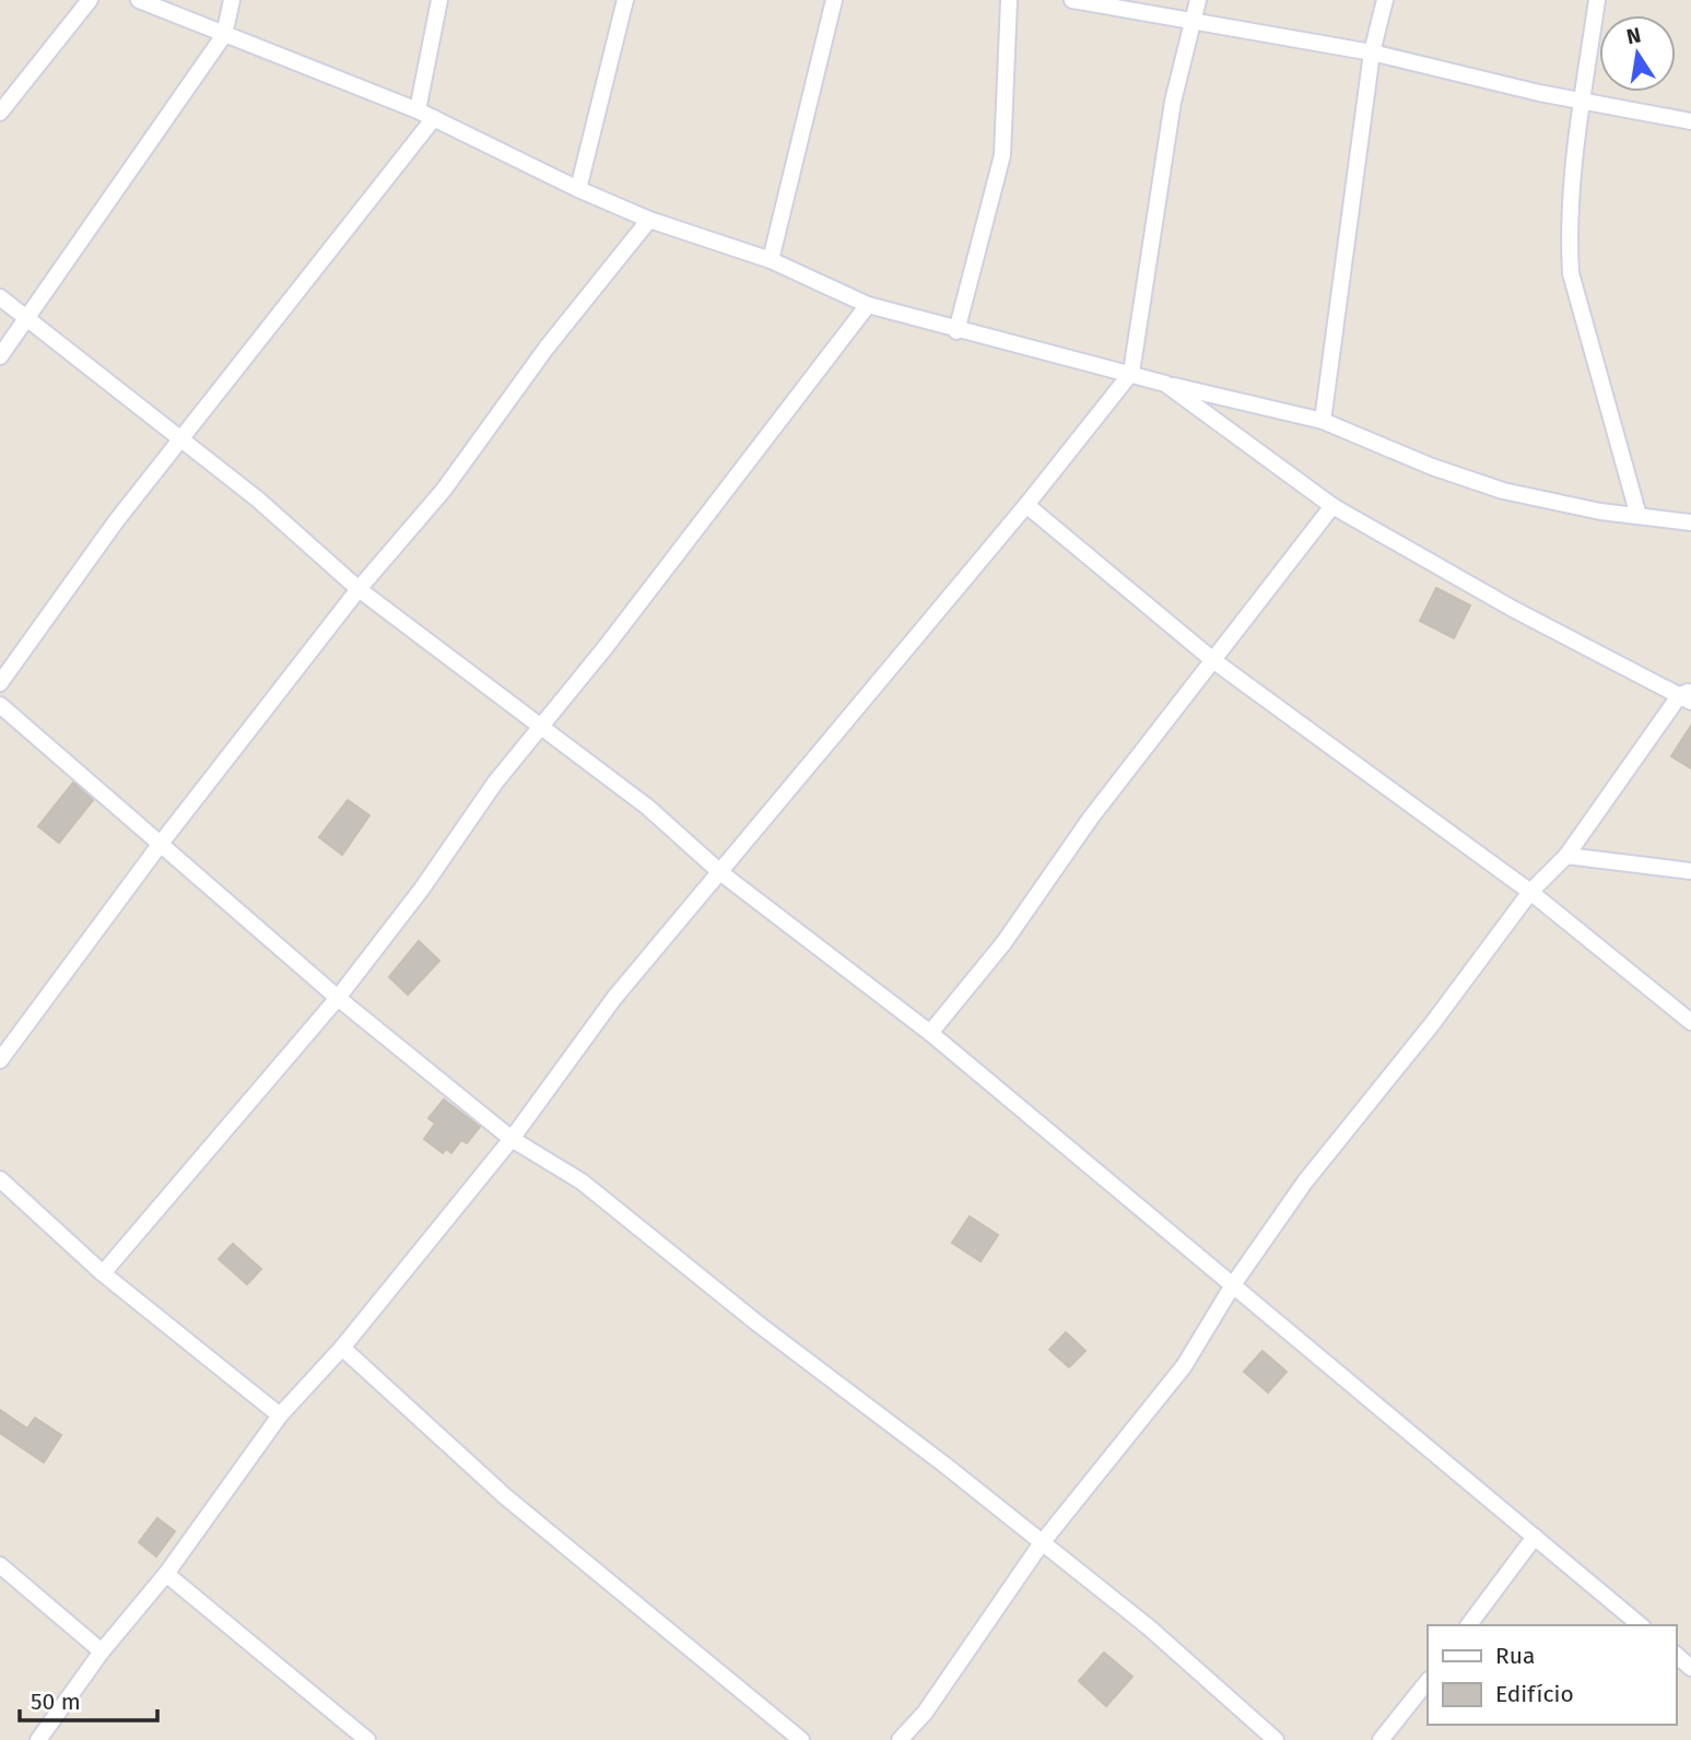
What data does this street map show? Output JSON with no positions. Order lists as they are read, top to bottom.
{
  "legend": ["Rua", "Edifício"],
  "scale_bar": "50 m",
  "north": "top"
}
